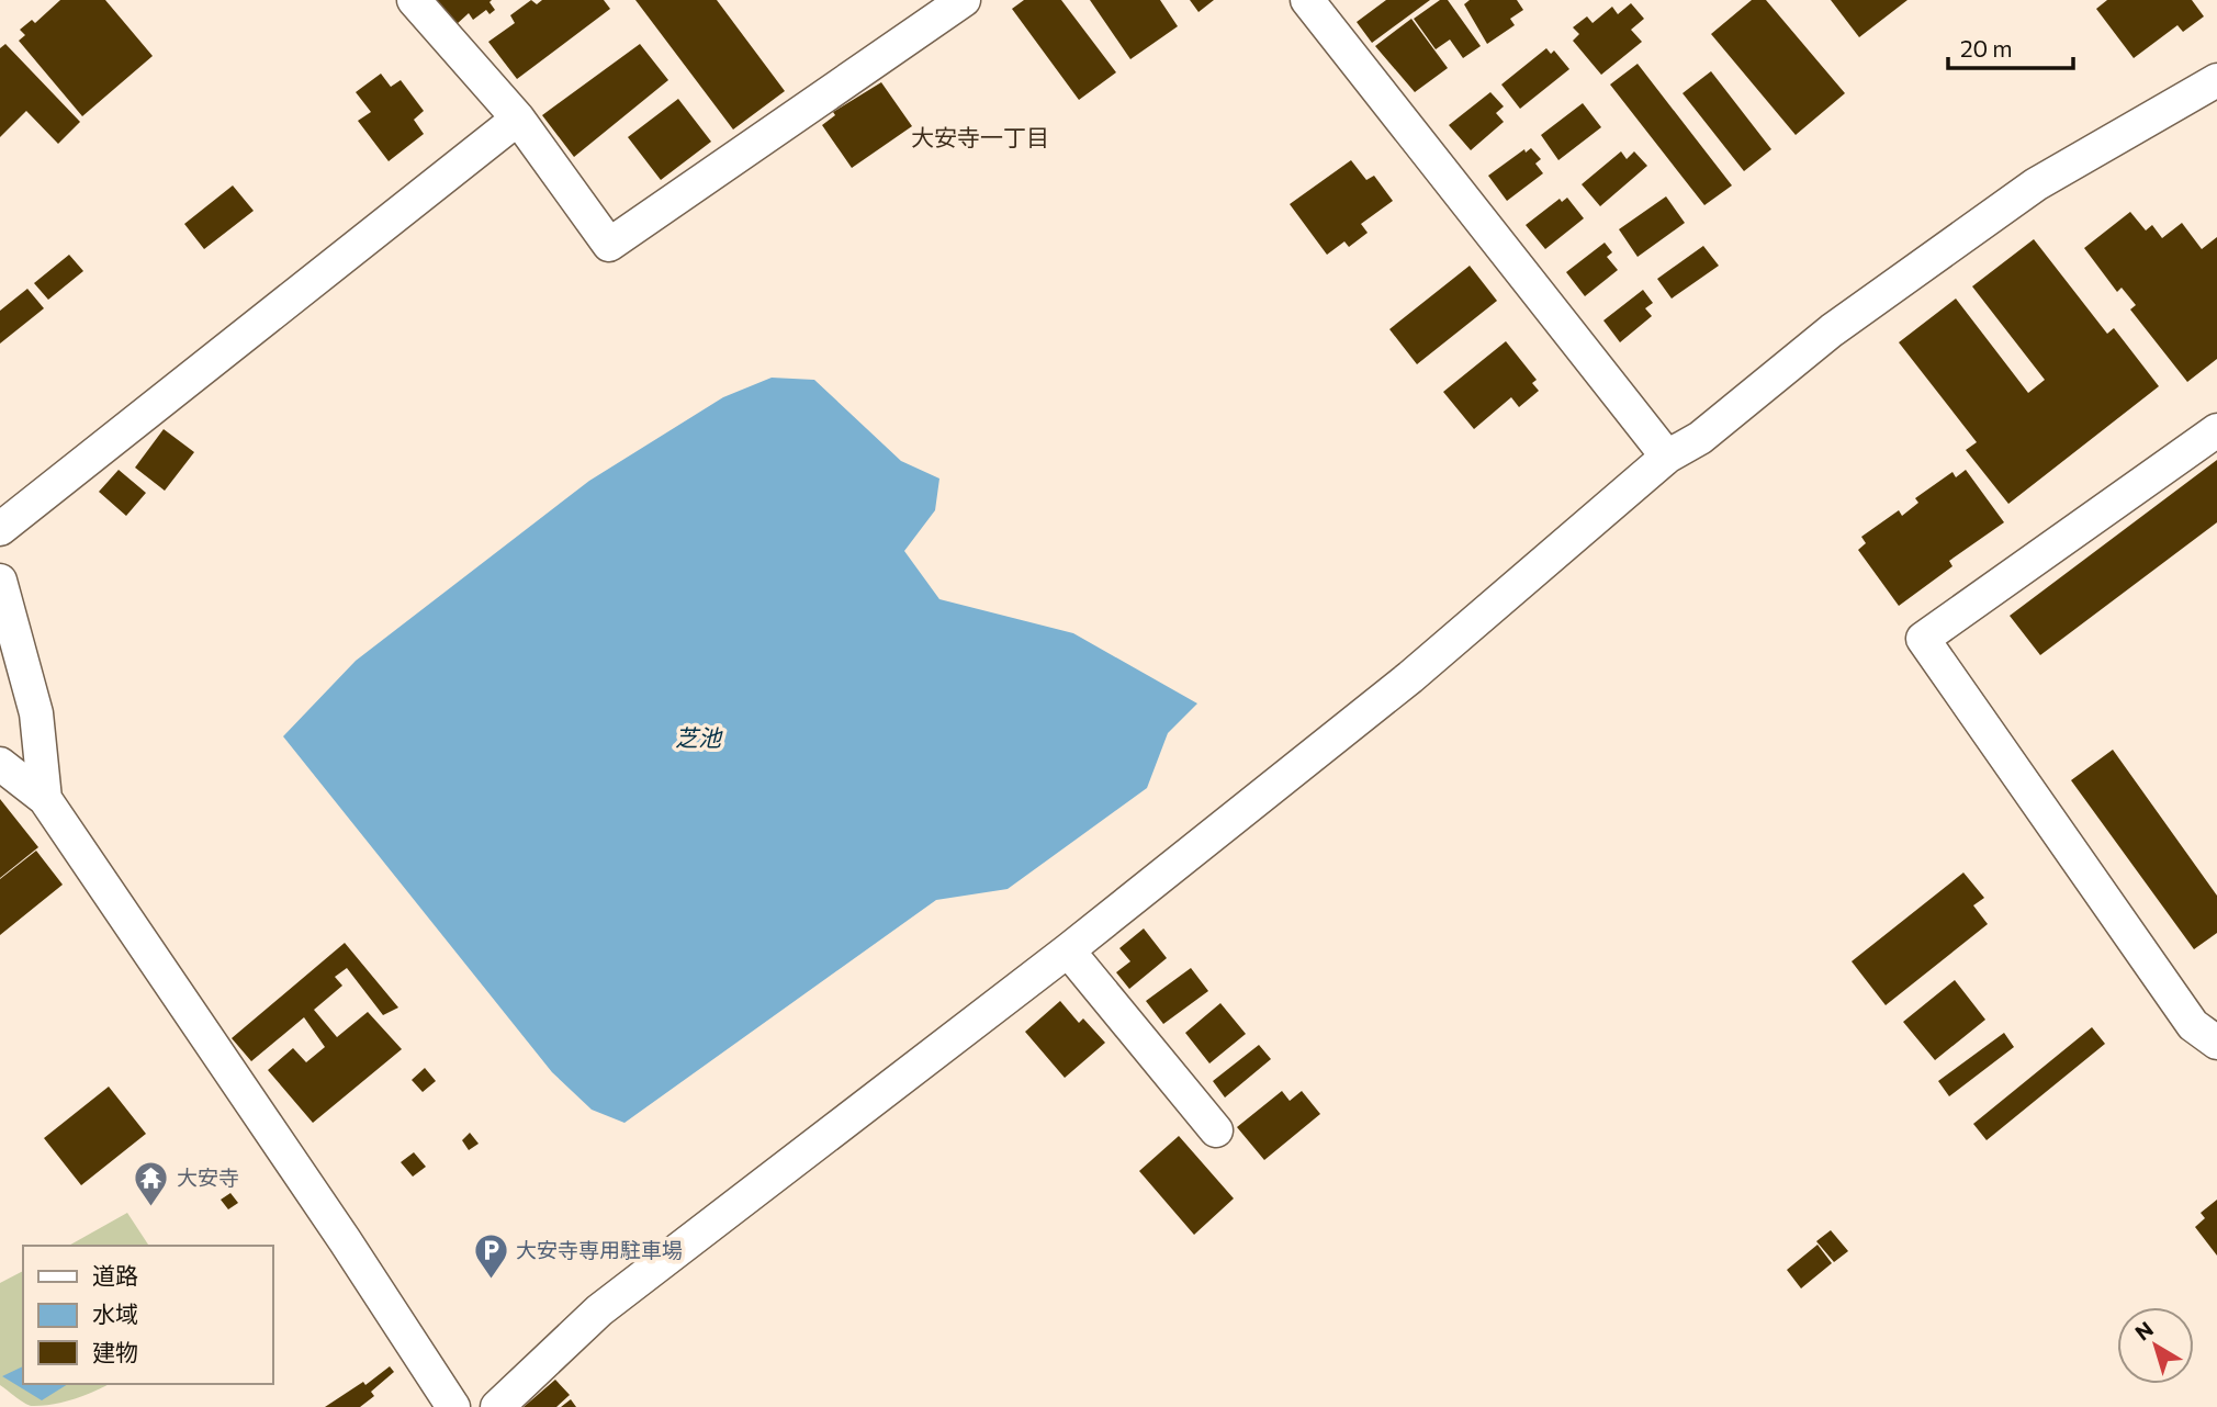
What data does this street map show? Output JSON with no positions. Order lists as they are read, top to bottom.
{
  "districts": ["大安寺一丁目"],
  "water": ["芝池"],
  "places": {
    "temple": ["大安寺"],
    "parking": ["大安寺専用駐車場"]
  },
  "legend": ["道路", "水域", "建物"],
  "scale_bar": "20 m",
  "north": "top left"
}
